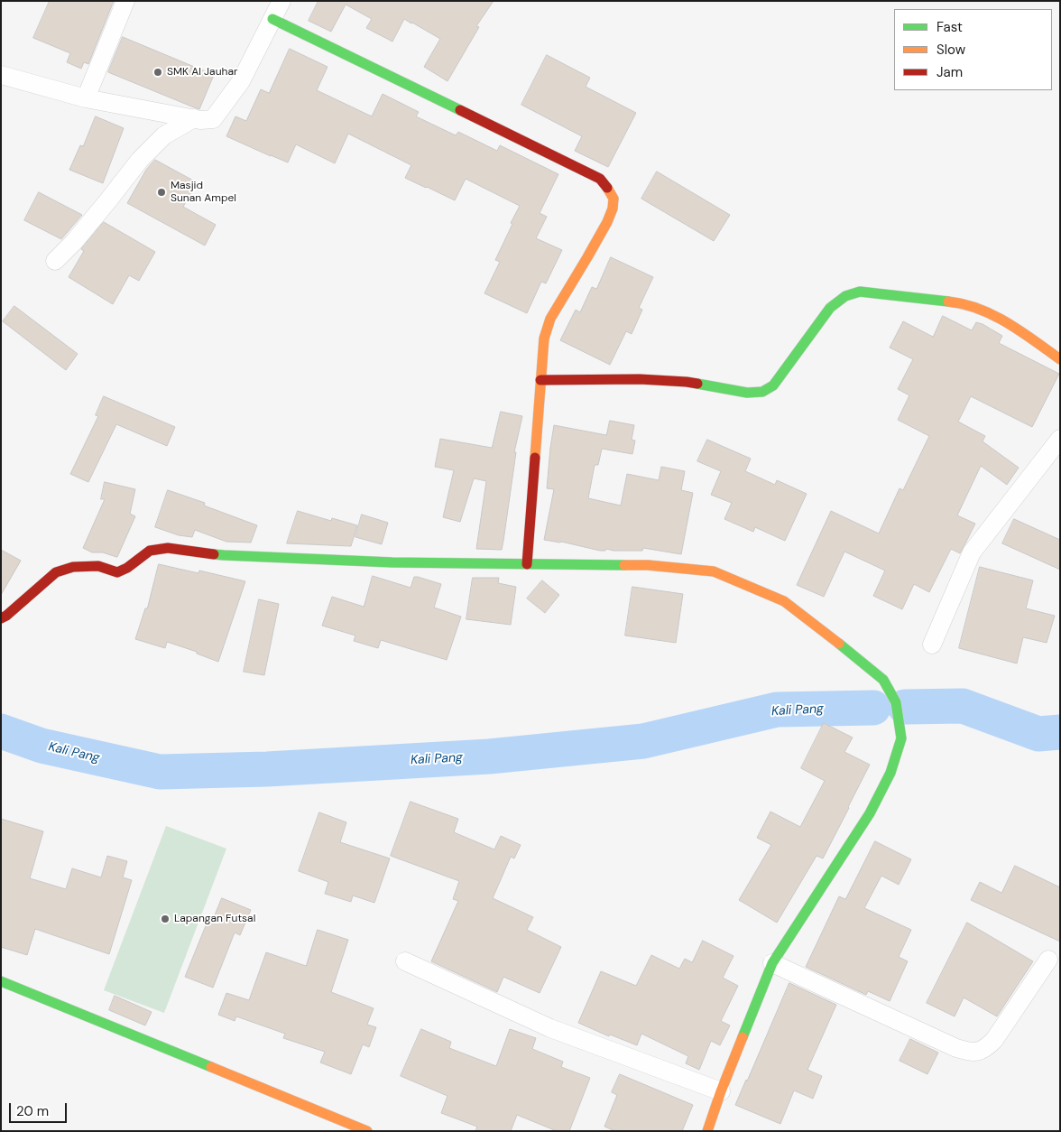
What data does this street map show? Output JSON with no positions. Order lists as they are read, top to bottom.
{
  "water": ["Kali Pang"],
  "places": ["SMK Al Jauhar", "Masjid Sunan Ampel", "Lapangan Futsal"],
  "legend": ["Fast", "Slow", "Jam"],
  "scale_bar": "20 m"
}
